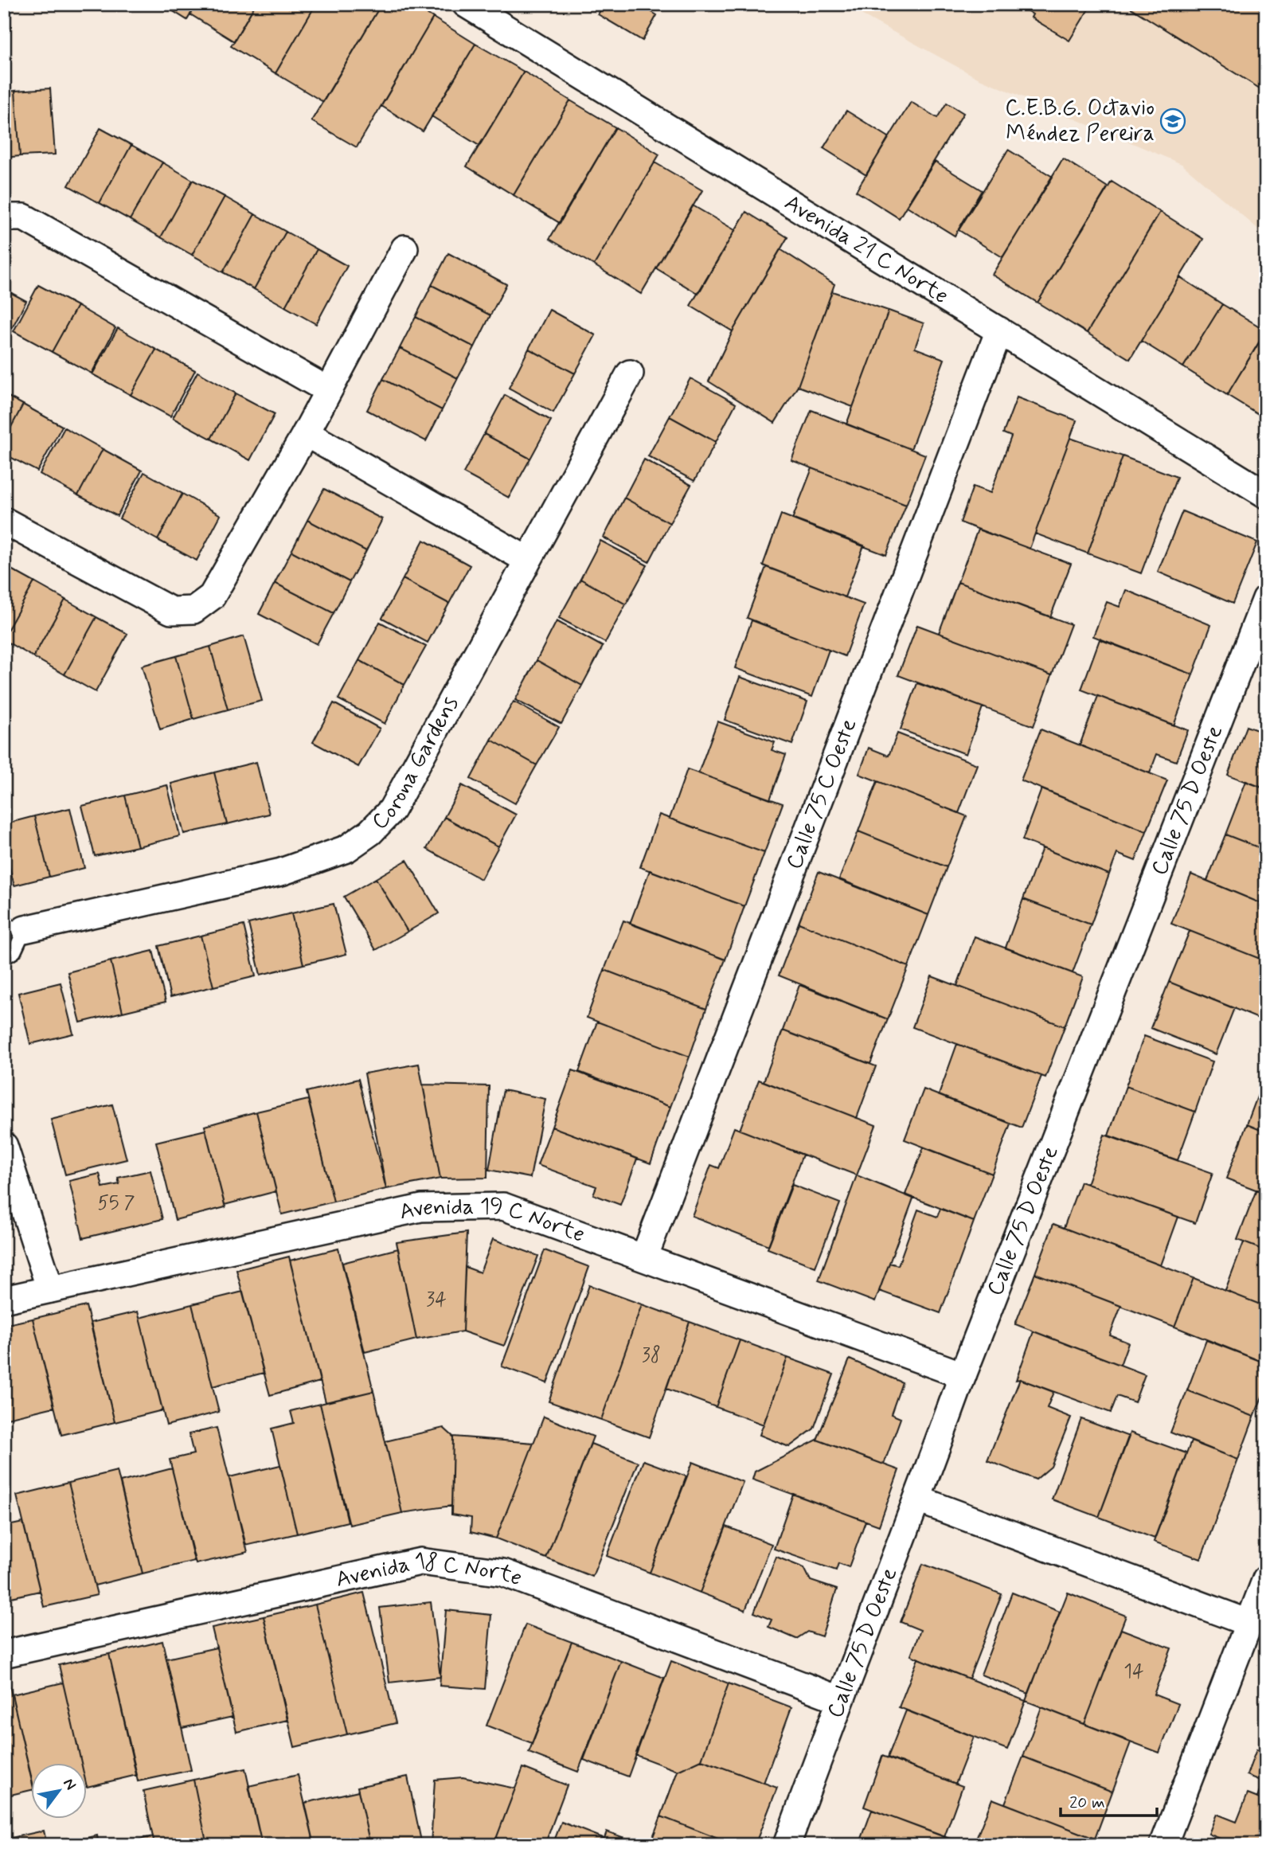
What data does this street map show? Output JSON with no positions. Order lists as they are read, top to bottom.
{
  "streets": {
    "street": [
      "Avenida 21 C Norte",
      "Corona Gardens",
      "Calle 75 C Oeste",
      "Calle 75 D Oeste",
      "Avenida 19 C Norte",
      "Avenida 18 C Norte"
    ]
  },
  "crossings": [
    ["Avenida 21 C Norte", "Calle 75 C Oeste"],
    ["Calle 75 C Oeste", "Avenida 19 C Norte"],
    ["Calle 75 D Oeste", "Avenida 19 C Norte"],
    ["Calle 75 D Oeste", "Avenida 18 C Norte"]
  ],
  "places": {
    "school or university": ["C.E.B.G. Octavio Méndez Pereira"]
  },
  "house_numbers": [
    "55 7",
    "34",
    "38",
    "14"
  ],
  "scale_bar": "20 m",
  "north": "top right"
}
